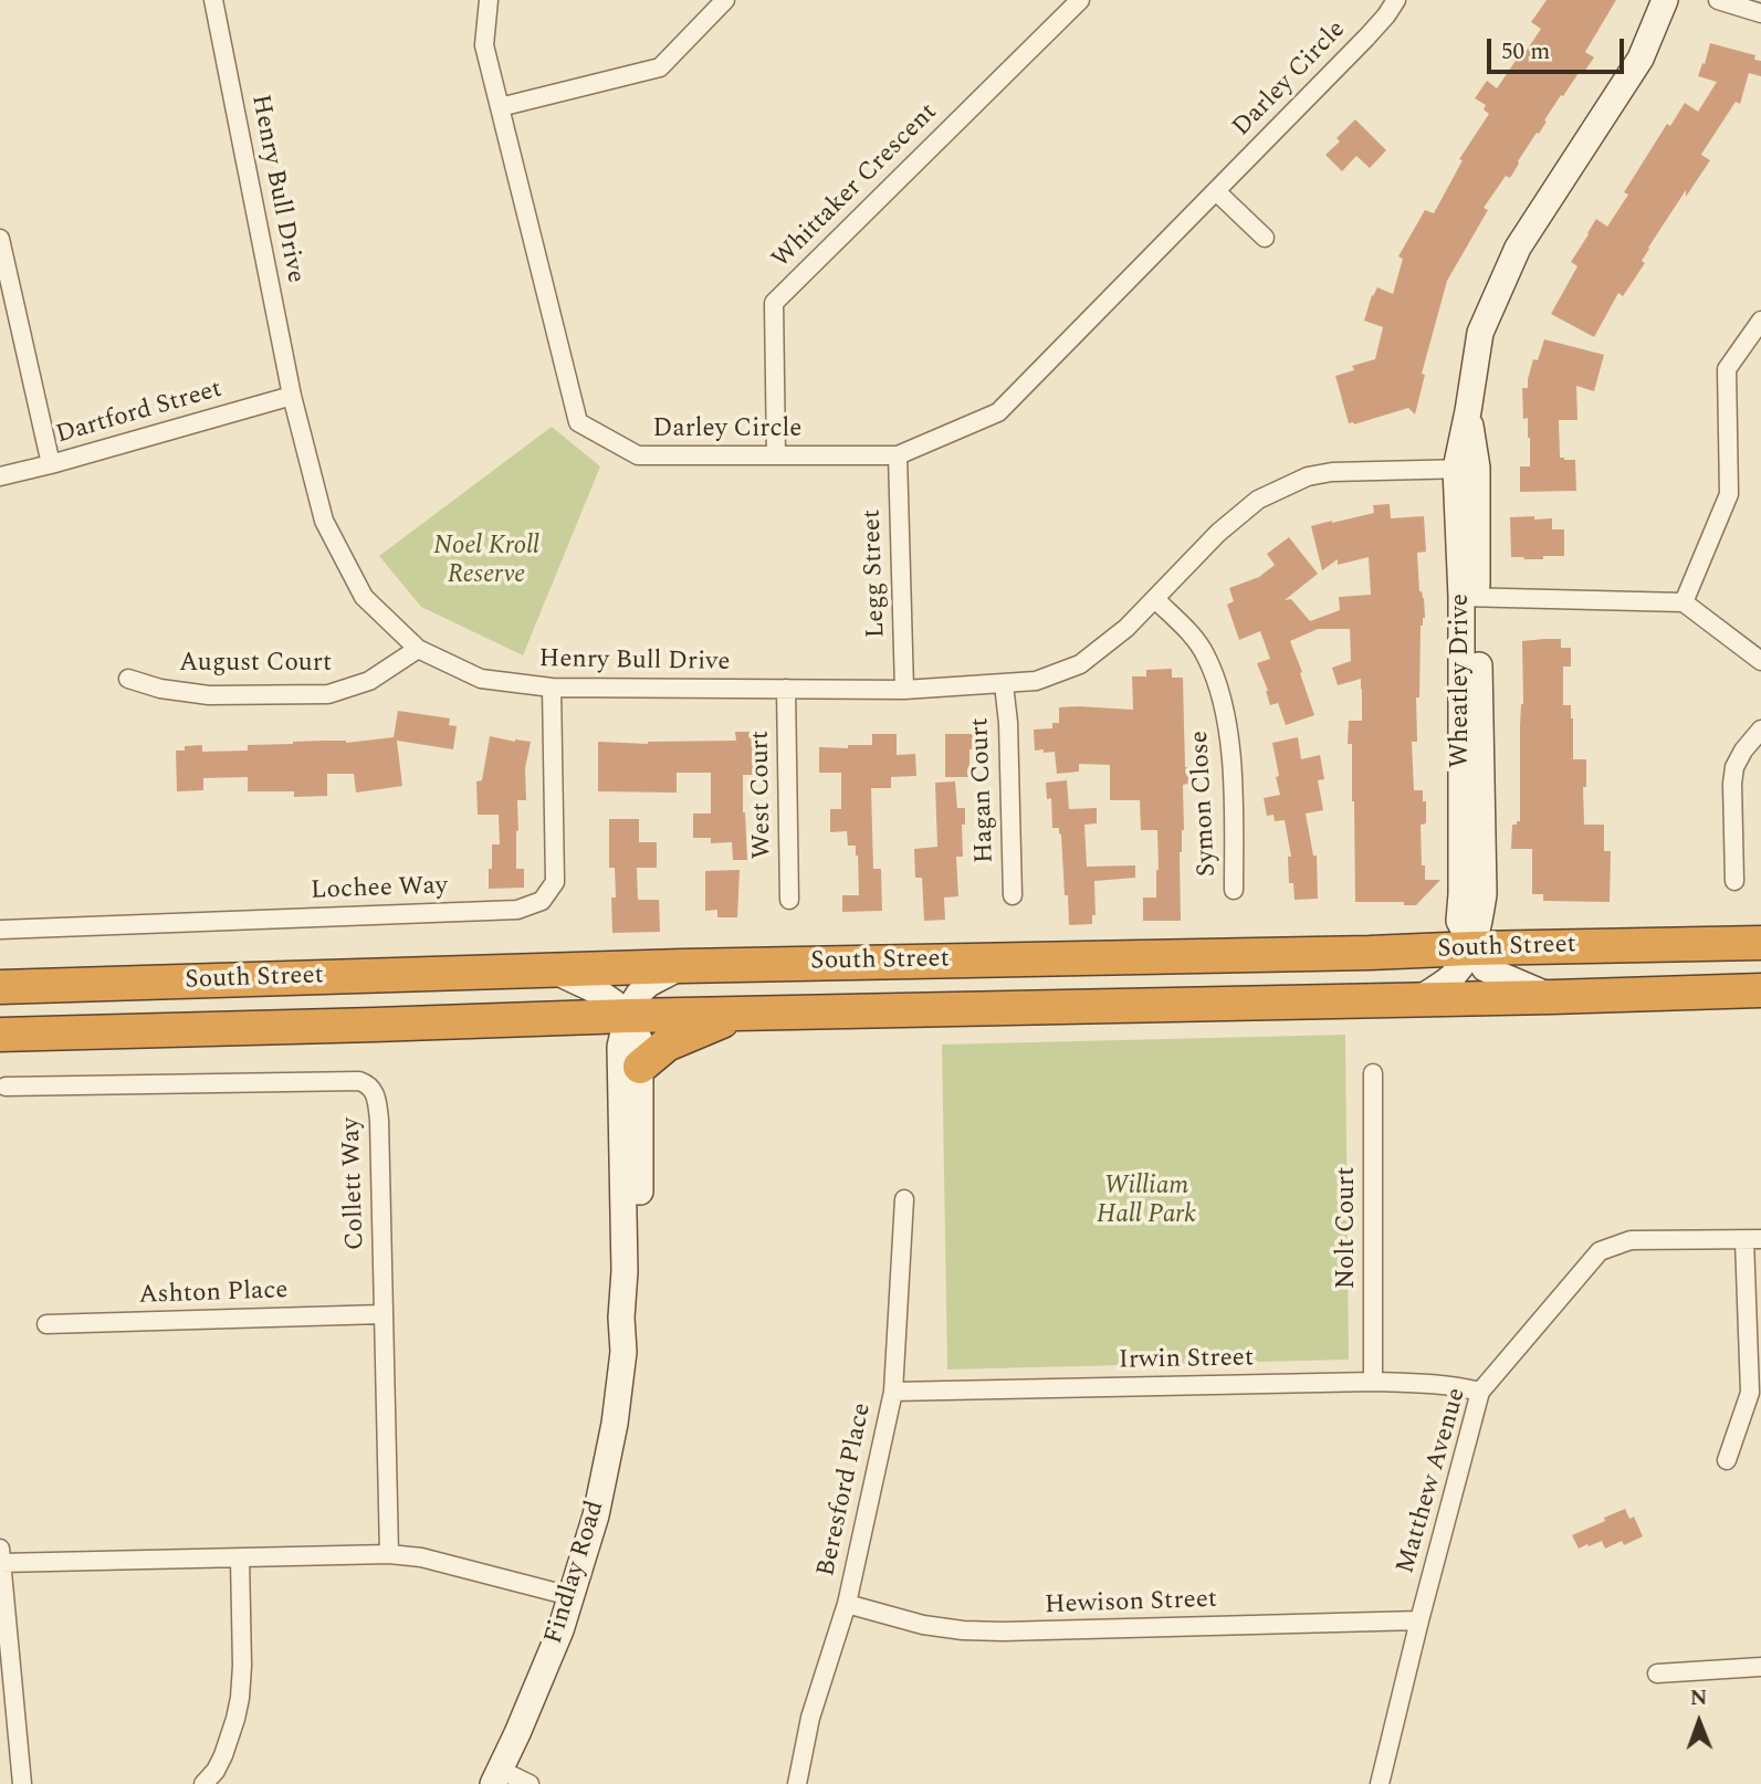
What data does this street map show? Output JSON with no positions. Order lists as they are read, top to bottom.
{
  "streets": {
    "highway": ["South Street"],
    "main road": ["Wheatley Drive", "Findlay Road"],
    "street": [
      "Darley Circle",
      "Whittaker Crescent",
      "Henry Bull Drive",
      "Dartford Street",
      "Legg Street",
      "August Court",
      "Hagan Court",
      "West Court",
      "Symon Close",
      "Lochee Way",
      "Collett Way",
      "Nolt Court",
      "Ashton Place",
      "Irwin Street",
      "Matthew Avenue",
      "Beresford Place",
      "Hewison Street"
    ]
  },
  "crossings": [
    ["Darley Circle", "Whittaker Crescent"],
    ["Darley Circle", "Legg Street"],
    ["Henry Bull Drive", "Dartford Street"],
    ["Henry Bull Drive", "Legg Street"],
    ["Henry Bull Drive", "August Court"],
    ["Henry Bull Drive", "Wheatley Drive"],
    ["Henry Bull Drive", "Hagan Court"],
    ["Henry Bull Drive", "West Court"],
    ["Henry Bull Drive", "Symon Close"],
    ["Henry Bull Drive", "Lochee Way"],
    ["Wheatley Drive", "South Street"],
    ["South Street", "Findlay Road"],
    ["Collett Way", "Ashton Place"],
    ["Nolt Court", "Irwin Street"],
    ["Irwin Street", "Matthew Avenue"],
    ["Irwin Street", "Beresford Place"],
    ["Matthew Avenue", "Hewison Street"],
    ["Beresford Place", "Hewison Street"]
  ],
  "parks": ["Noel Kroll Reserve", "William Hall Park"],
  "scale_bar": "50 m",
  "north": "top"
}
